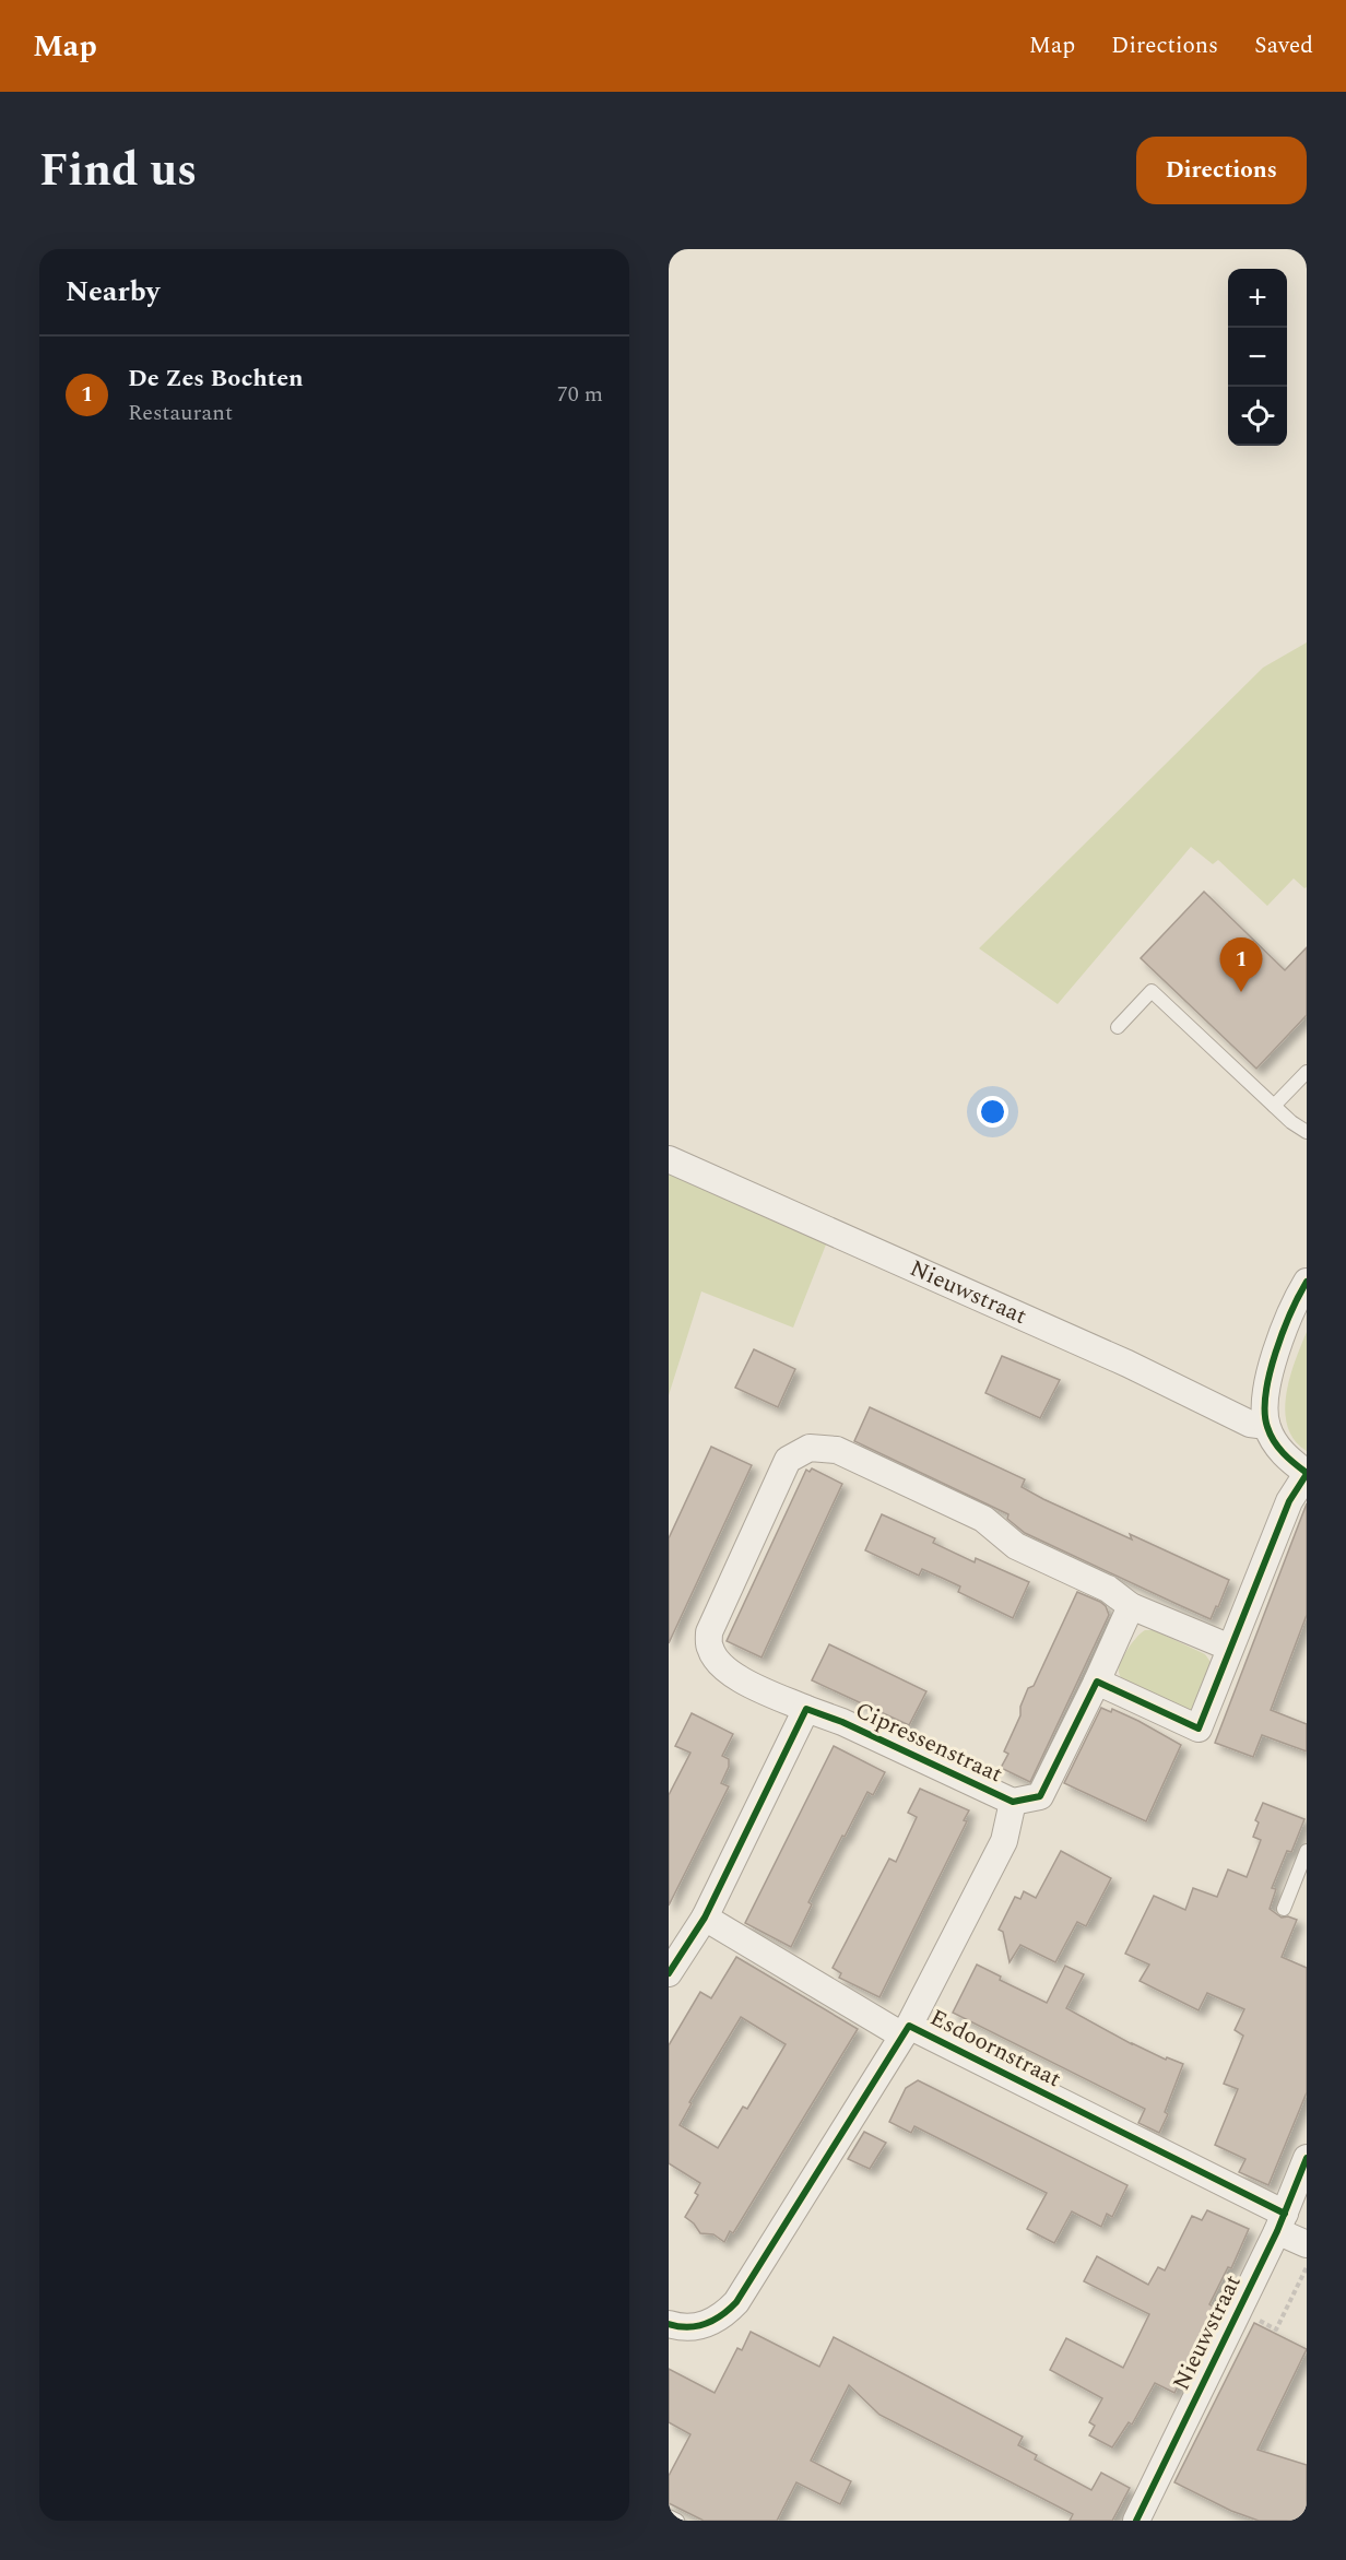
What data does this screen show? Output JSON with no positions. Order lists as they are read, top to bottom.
{
  "streets": {
    "street": ["Nieuwstraat", "Cipressenstraat", "Esdoornstraat"]
  },
  "crossings": [
    ["Nieuwstraat", "Esdoornstraat"],
    ["Cipressenstraat", "Esdoornstraat"]
  ],
  "page": {
    "header": "Map",
    "nav": ["Map", "Directions", "Saved"],
    "title": "Find us",
    "buttons": "Directions",
    "heading": "Nearby",
    "map_buttons": ["+", "−"],
    "list": [
      {
        "mark": "1",
        "name": "De Zes Bochten",
        "note": "Restaurant",
        "value": "70 m"
      }
    ],
    "pins": "1"
  }
}
